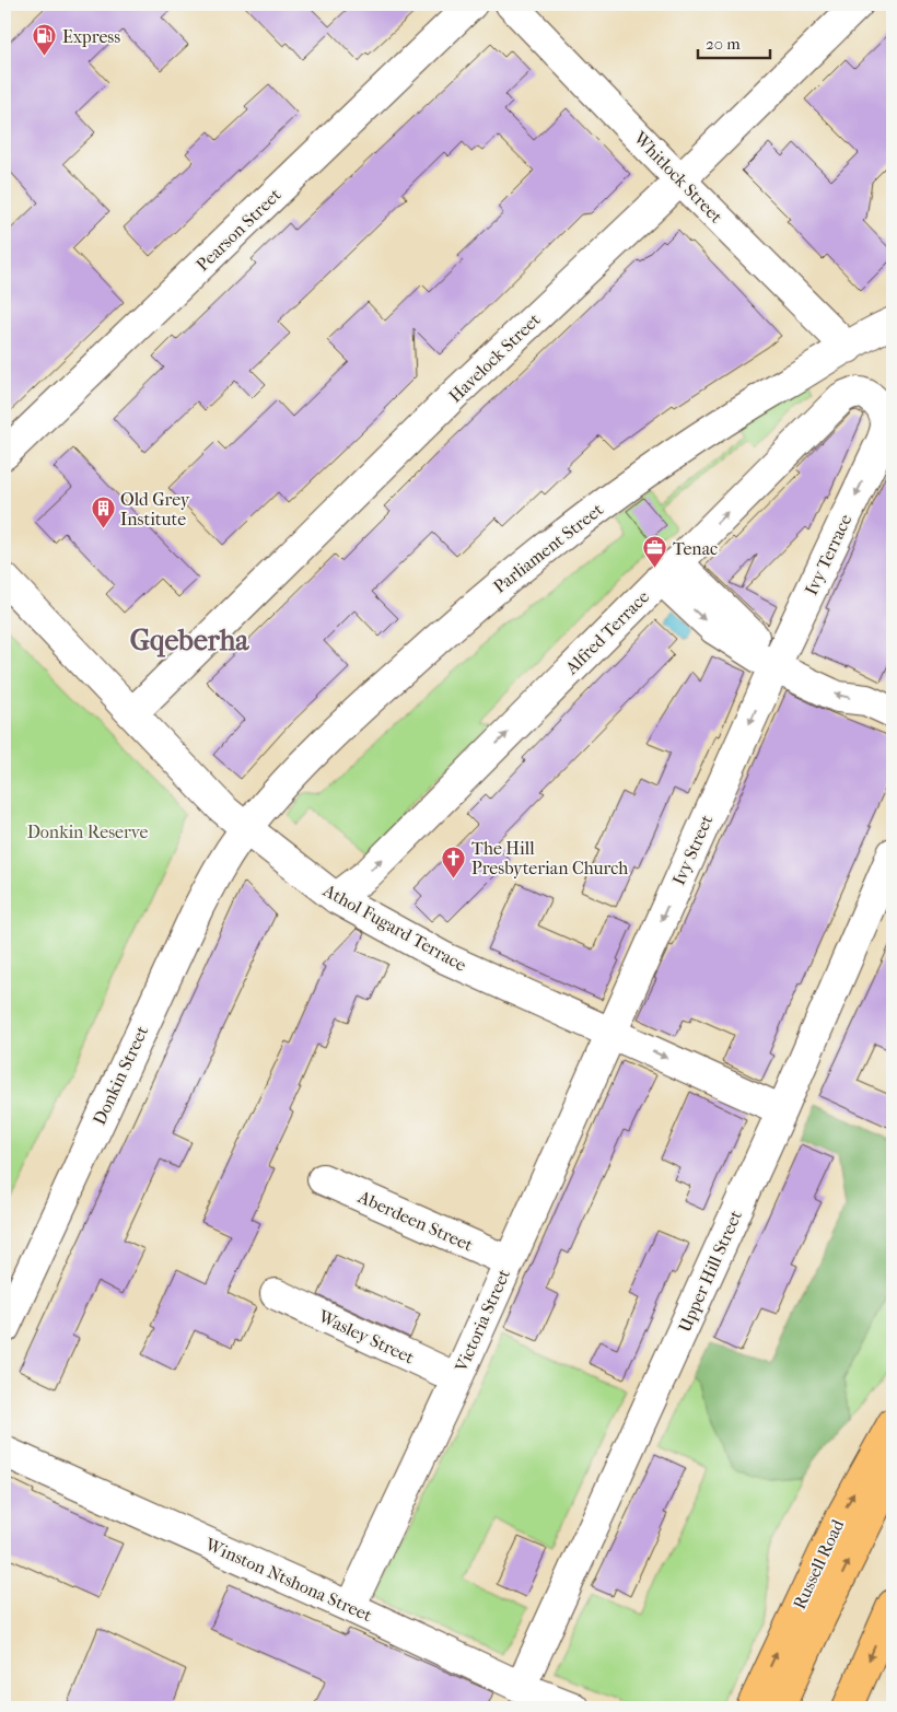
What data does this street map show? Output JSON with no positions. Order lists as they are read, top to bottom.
{
  "streets": {
    "main road": ["Russell Road"],
    "street": [
      "Whitlock Street",
      "Pearson Street",
      "Havelock Street",
      "Parliament Street",
      "Ivy Terrace",
      "Alfred Terrace",
      "Ivy Street",
      "Athol Fugard Terrace",
      "Donkin Street",
      "Aberdeen Street",
      "Upper Hill Street",
      "Victoria Street",
      "Wasley Street",
      "Winston Ntshona Street"
    ]
  },
  "crossings": [
    ["Whitlock Street", "Havelock Street"],
    ["Whitlock Street", "Parliament Street"],
    ["Havelock Street", "Athol Fugard Terrace"],
    ["Parliament Street", "Athol Fugard Terrace"],
    ["Parliament Street", "Donkin Street"],
    ["Ivy Terrace", "Alfred Terrace"],
    ["Ivy Terrace", "Ivy Street"],
    ["Alfred Terrace", "Athol Fugard Terrace"],
    ["Ivy Street", "Athol Fugard Terrace"],
    ["Ivy Street", "Victoria Street"],
    ["Athol Fugard Terrace", "Donkin Street"],
    ["Athol Fugard Terrace", "Upper Hill Street"],
    ["Athol Fugard Terrace", "Victoria Street"],
    ["Aberdeen Street", "Victoria Street"],
    ["Upper Hill Street", "Winston Ntshona Street"],
    ["Victoria Street", "Wasley Street"],
    ["Victoria Street", "Winston Ntshona Street"]
  ],
  "one_way": ["Ivy Terrace", "Alfred Terrace", "Ivy Street"],
  "districts": ["Gqeberha"],
  "parks": ["Donkin Reserve"],
  "places": {
    "fuel station": ["Express"],
    "building": ["Old Grey Institute"],
    "office": ["Tenac"],
    "church": ["The Hill Presbyterian Church"]
  },
  "scale_bar": "20 m"
}
